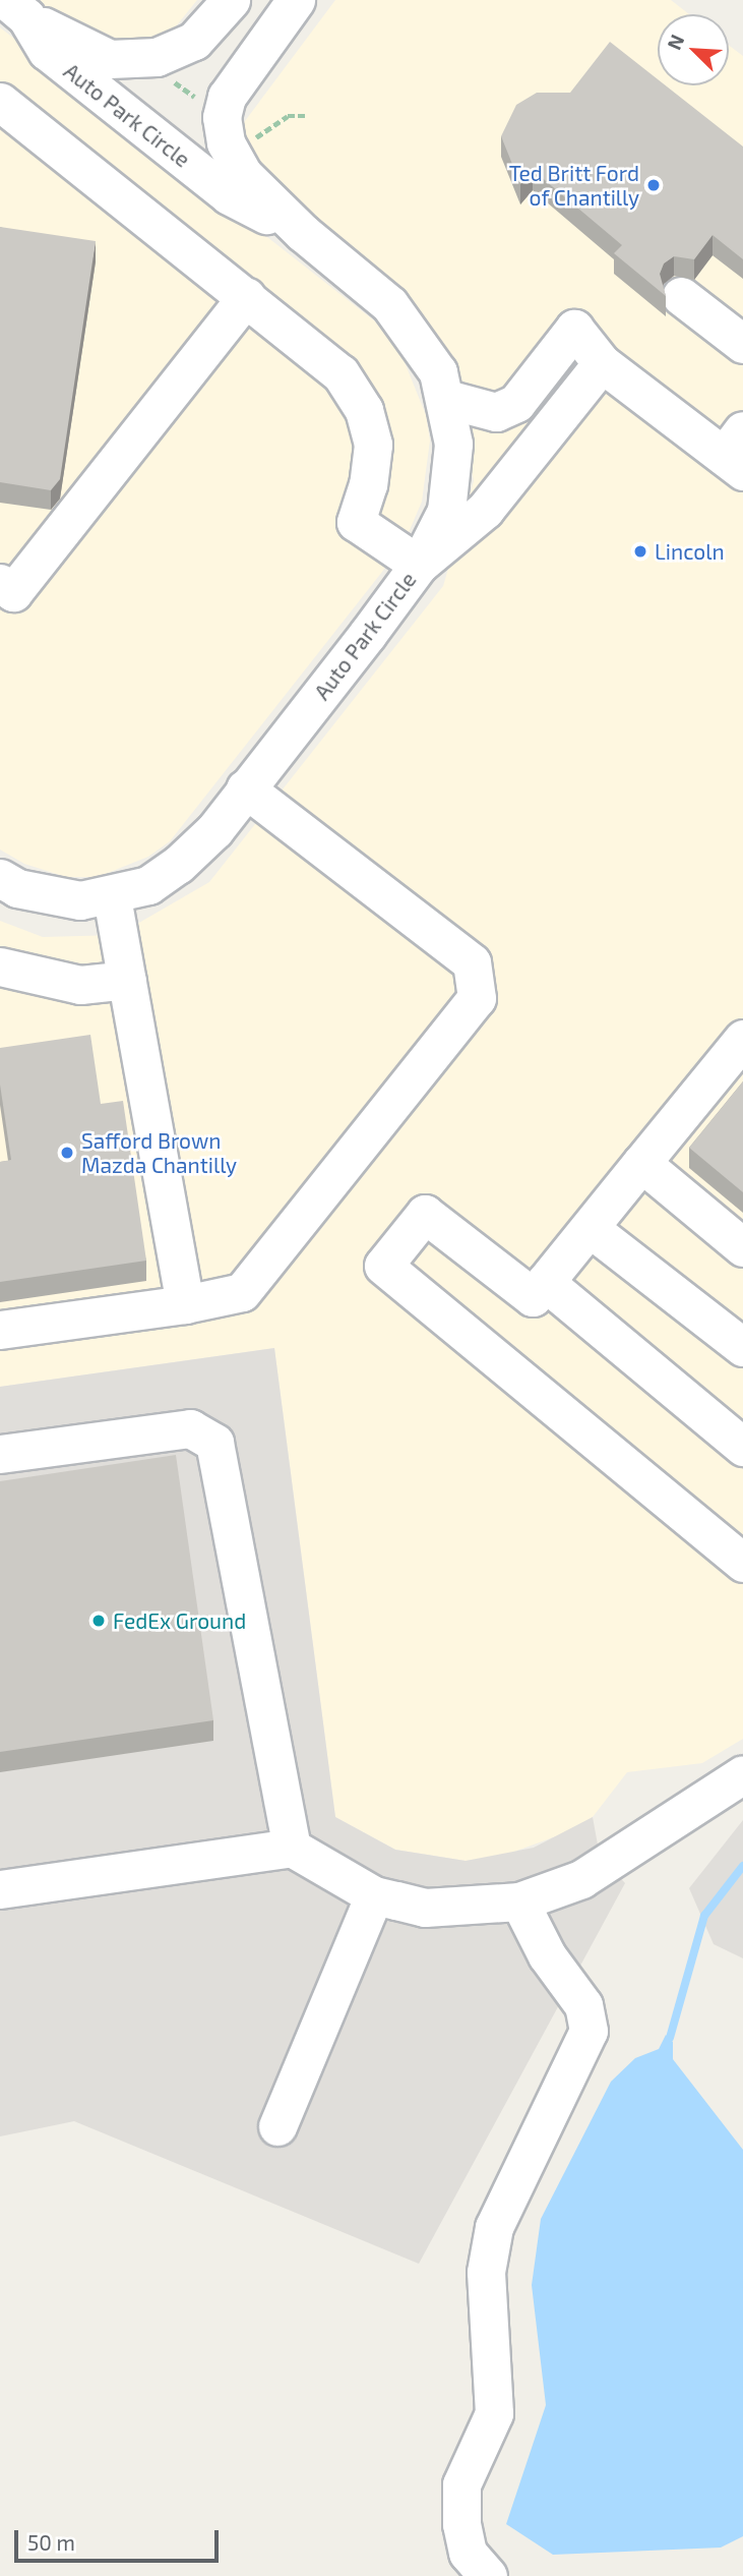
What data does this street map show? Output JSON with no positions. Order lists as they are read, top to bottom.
{
  "streets": {
    "street": ["Auto Park Circle"]
  },
  "places": [
    "Ted Britt Ford of Chantilly",
    "Lincoln",
    "Safford Brown Mazda Chantilly",
    "FedEx Ground"
  ],
  "scale_bar": "50 m",
  "north": "top left"
}
